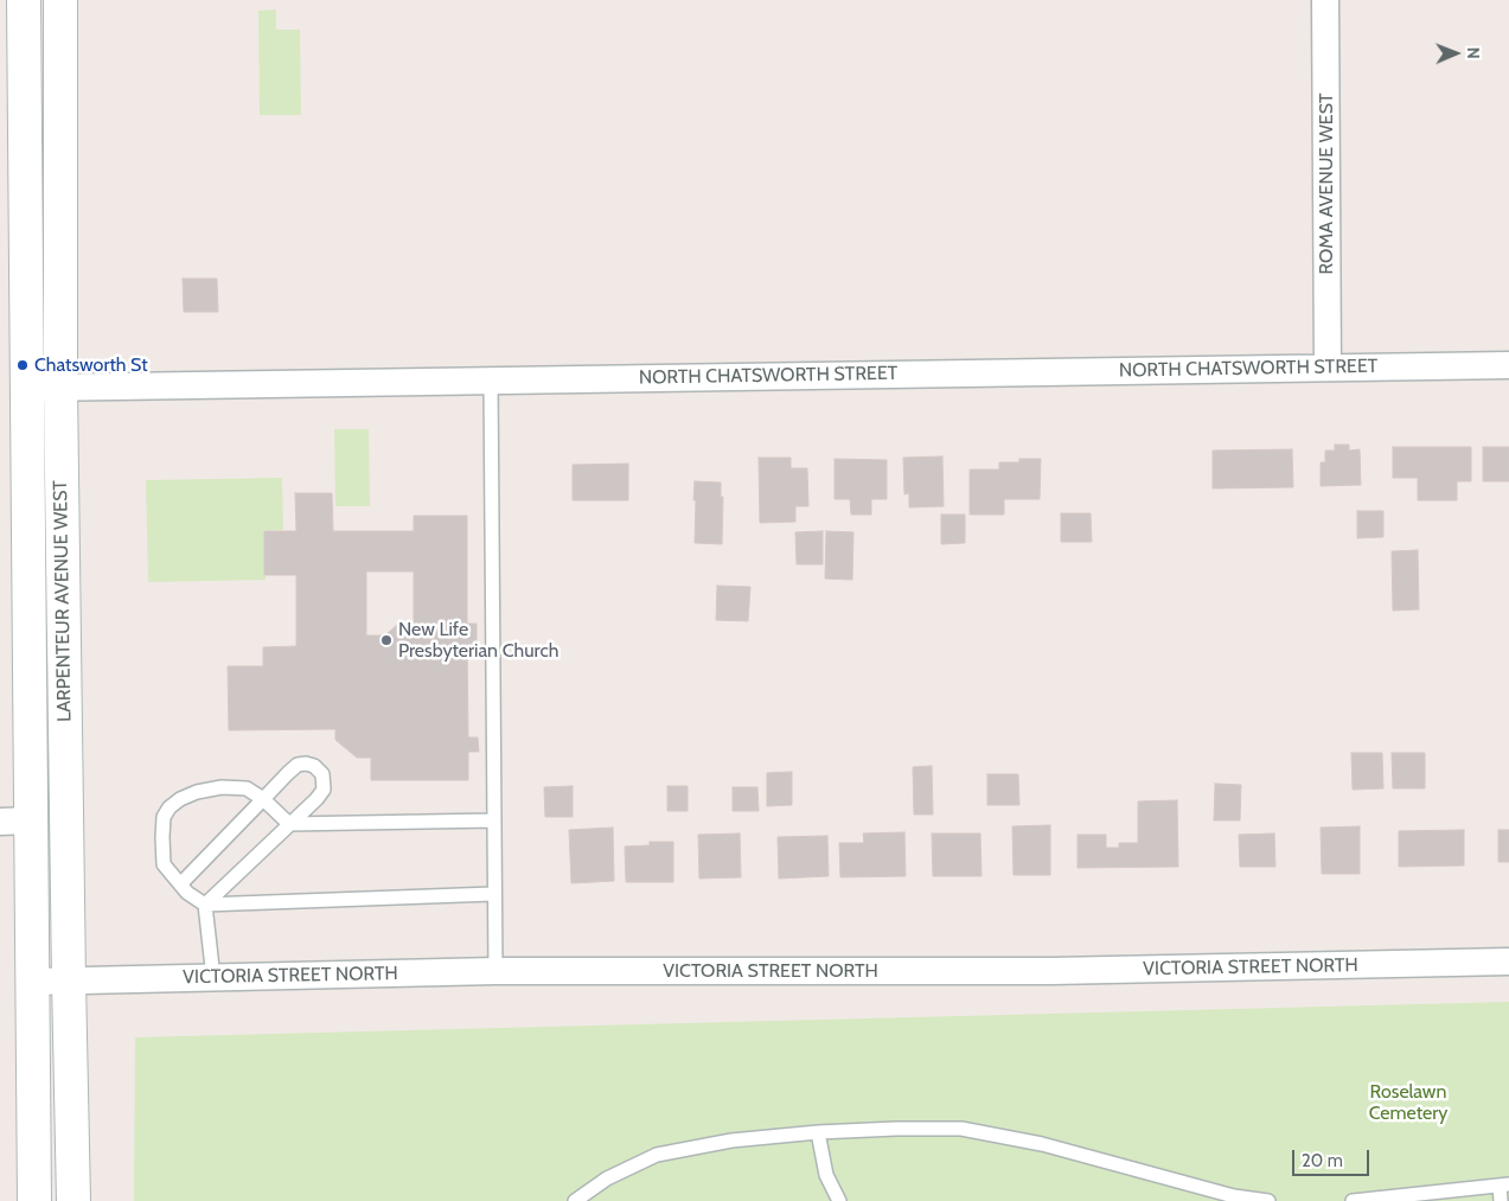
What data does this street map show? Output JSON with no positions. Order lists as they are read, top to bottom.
{
  "streets": {
    "main road": ["LARPENTEUR AVENUE WEST"],
    "street": ["ROMA AVENUE WEST", "NORTH CHATSWORTH STREET", "VICTORIA STREET NORTH"]
  },
  "crossings": [
    ["ROMA AVENUE WEST", "NORTH CHATSWORTH STREET"],
    ["NORTH CHATSWORTH STREET", "LARPENTEUR AVENUE WEST"],
    ["LARPENTEUR AVENUE WEST", "VICTORIA STREET NORTH"]
  ],
  "parks": ["Roselawn Cemetery"],
  "places": ["Chatsworth St", "New Life Presbyterian Church"],
  "scale_bar": "20 m",
  "north": "right"
}
